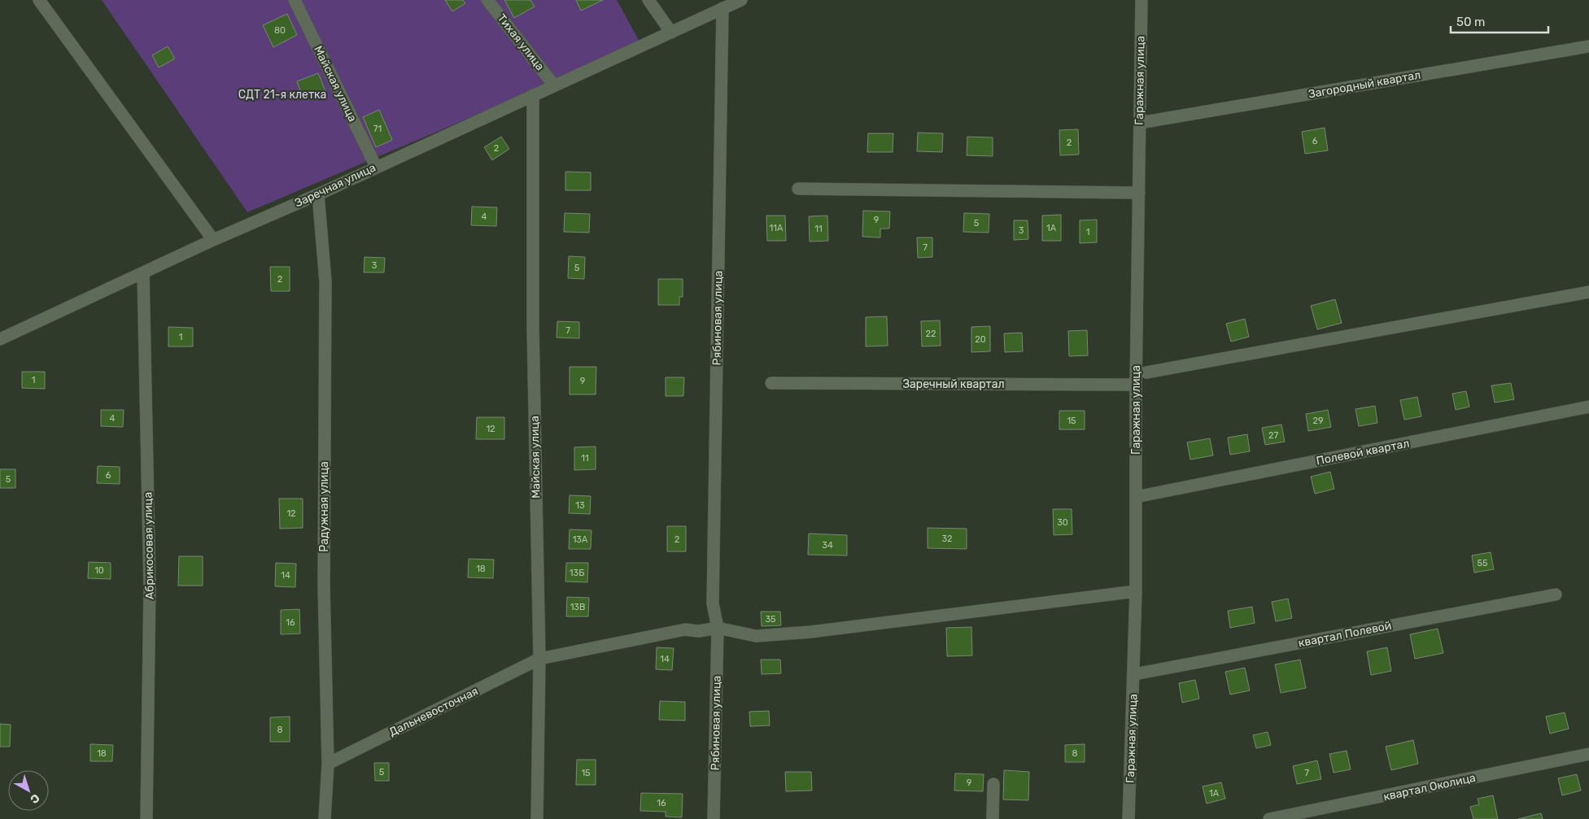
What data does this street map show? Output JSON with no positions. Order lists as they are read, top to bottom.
{
  "streets": {
    "street": [
      "Тихая улица",
      "Гаражная улица",
      "Майская улица",
      "Загородный квартал",
      "Заречная улица",
      "Рябиновая улица",
      "Заречный квартал",
      "Полевой квартал",
      "Радужная улица",
      "Абрикосовая улица",
      "квартал Полевой",
      "Дальневосточная",
      "квартал Околица"
    ]
  },
  "crossings": [
    ["Тихая улица", "Заречная улица"],
    ["Гаражная улица", "Загородный квартал"],
    ["Гаражная улица", "Заречный квартал"],
    ["Гаражная улица", "Полевой квартал"],
    ["Гаражная улица", "квартал Полевой"],
    ["Майская улица", "Заречная улица"],
    ["Майская улица", "Дальневосточная"],
    ["Заречная улица", "Рябиновая улица"],
    ["Заречная улица", "Радужная улица"],
    ["Заречная улица", "Абрикосовая улица"],
    ["Радужная улица", "Дальневосточная"]
  ],
  "parks": ["СДТ 21-я клетка"],
  "house_numbers": [
    "80",
    "71",
    "6",
    "2",
    "2",
    "4",
    "9",
    "5",
    "11А",
    "1А",
    "11",
    "3",
    "1",
    "7",
    "3",
    "5",
    "2",
    "7",
    "22",
    "1",
    "20",
    "1",
    "9",
    "4",
    "15",
    "29",
    "12",
    "27",
    "11",
    "6",
    "5",
    "13",
    "12",
    "30",
    "32",
    "13А",
    "2",
    "34",
    "55",
    "18",
    "10",
    "13Б",
    "14",
    "13В",
    "35",
    "16",
    "14",
    "8",
    "18",
    "8",
    "5",
    "15",
    "7",
    "9",
    "1А",
    "16"
  ],
  "scale_bar": "50 m",
  "north": "bottom right"
}
